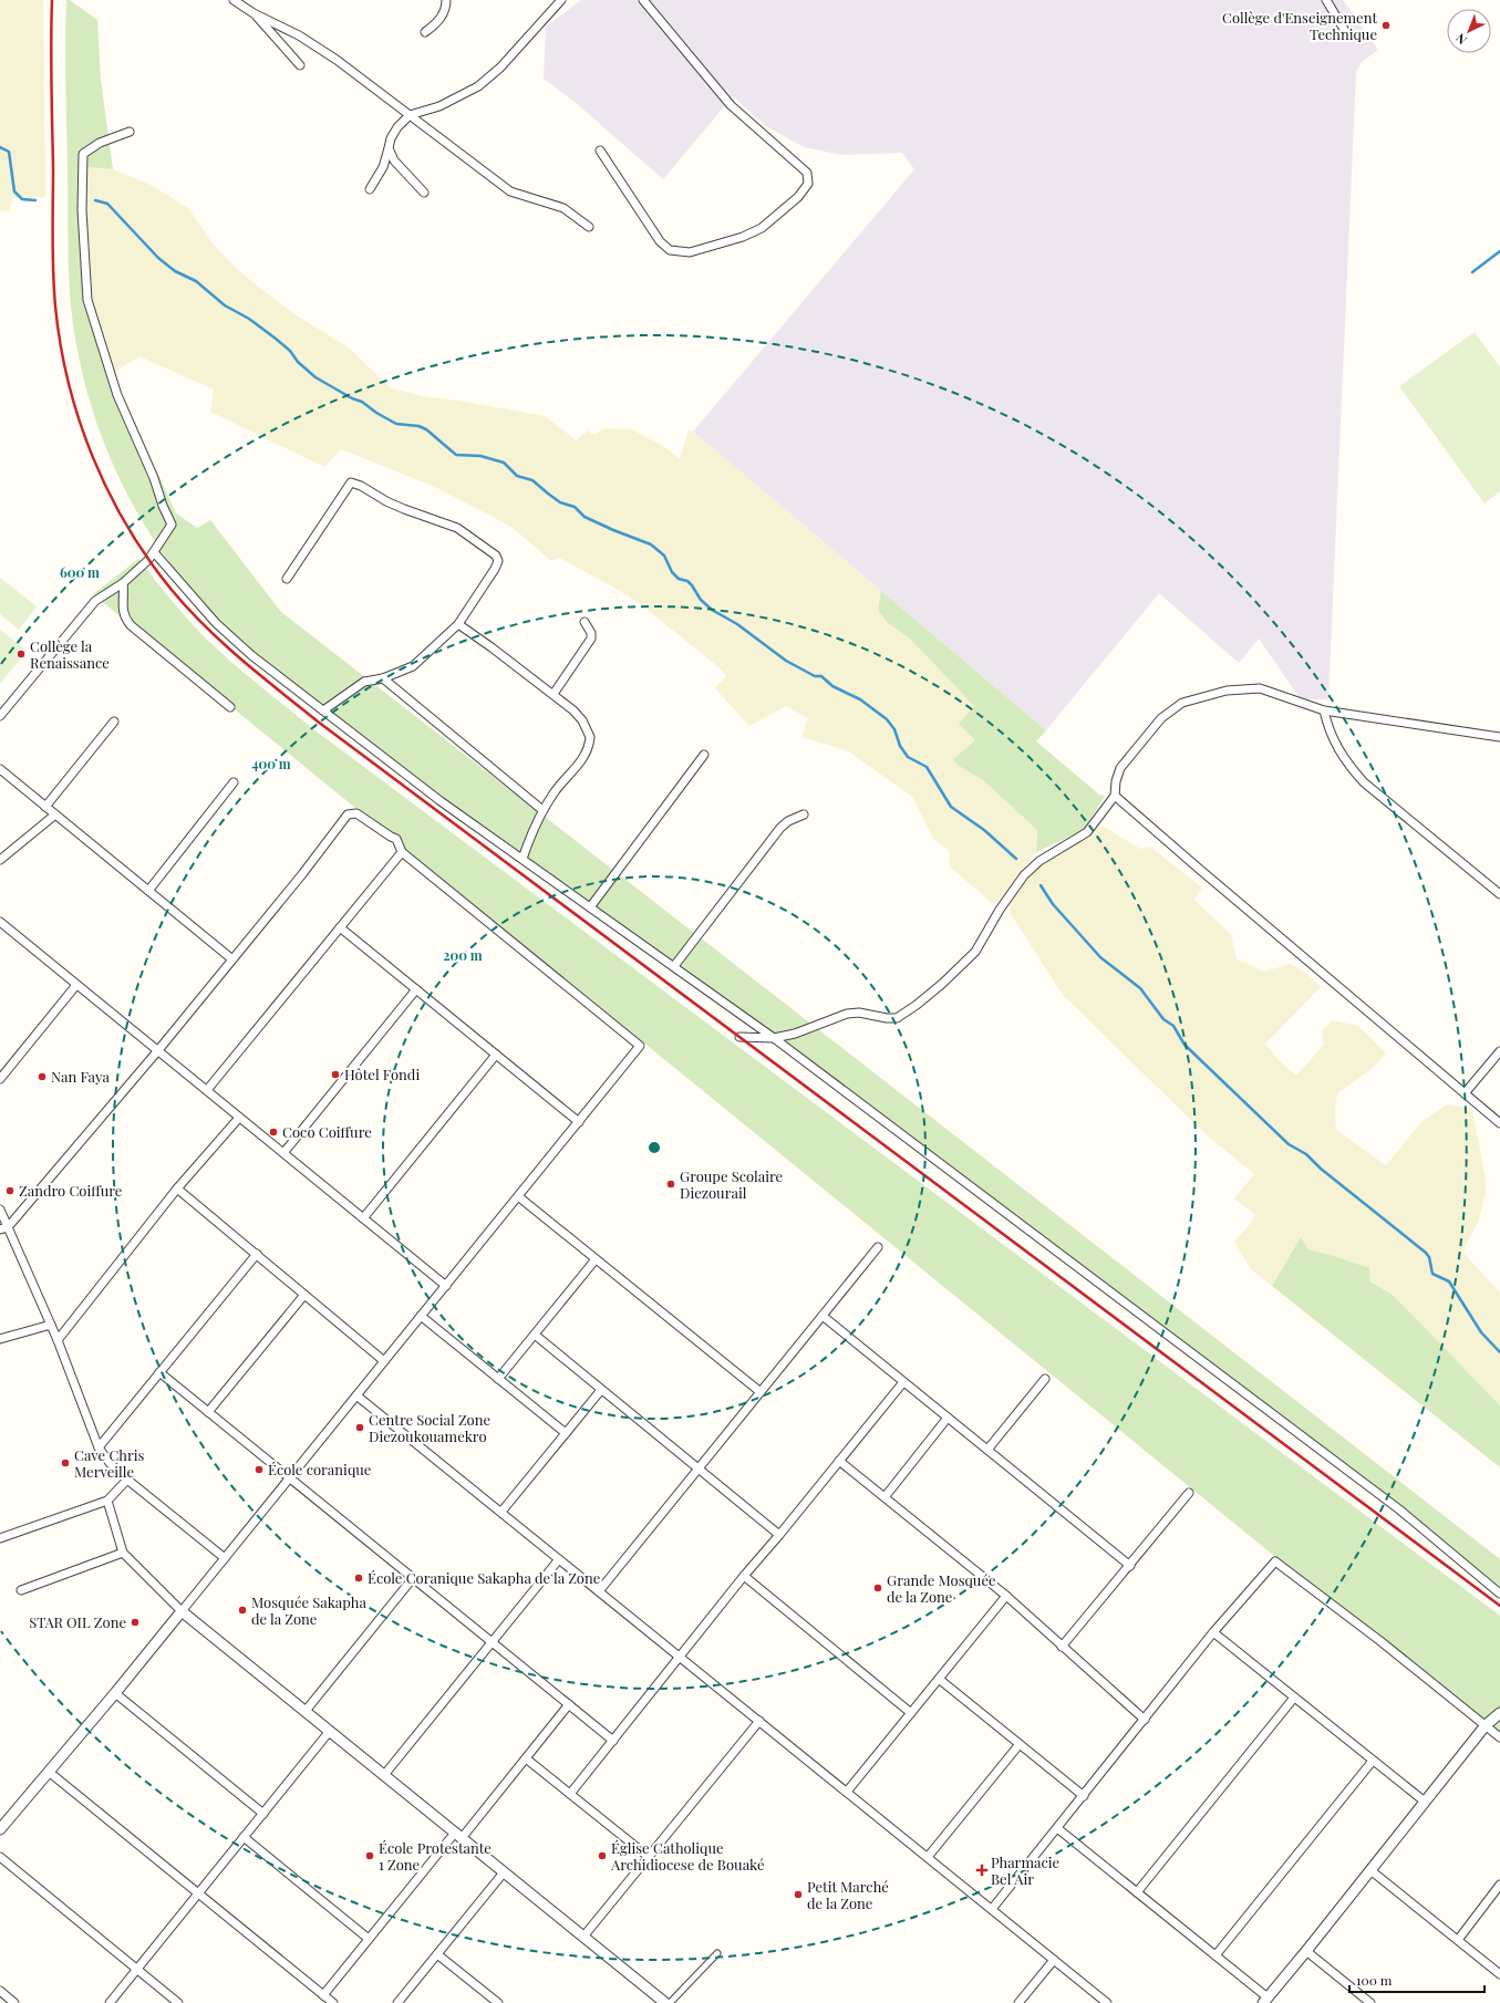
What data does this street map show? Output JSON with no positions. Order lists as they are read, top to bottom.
{
  "places": {
    "other": [
      "Collège d'Enseignement Technique",
      "Collège la Renaissance",
      "Hôtel Fondi",
      "Nan Faya",
      "Coco Coiffure",
      "Groupe Scolaire Diezourail",
      "Zandro Coiffure",
      "Centre Social Zone Diezoukouamekro",
      "Cave Chris Merveille",
      "École coranique",
      "École Coranique Sakapha de la Zone",
      "Grande Mosquée de la Zone",
      "Mosquée Sakapha de la Zone",
      "STAR OIL Zone",
      "École Protestante 1 Zone",
      "Église Catholique Archidiocese de Bouaké",
      "Petit Marché de la Zone"
    ],
    "health": ["Pharmacie Bel Air"]
  },
  "scale_bar": "100 m",
  "north": "bottom left",
  "rings": ["600 m", "400 m", "200 m"]
}
